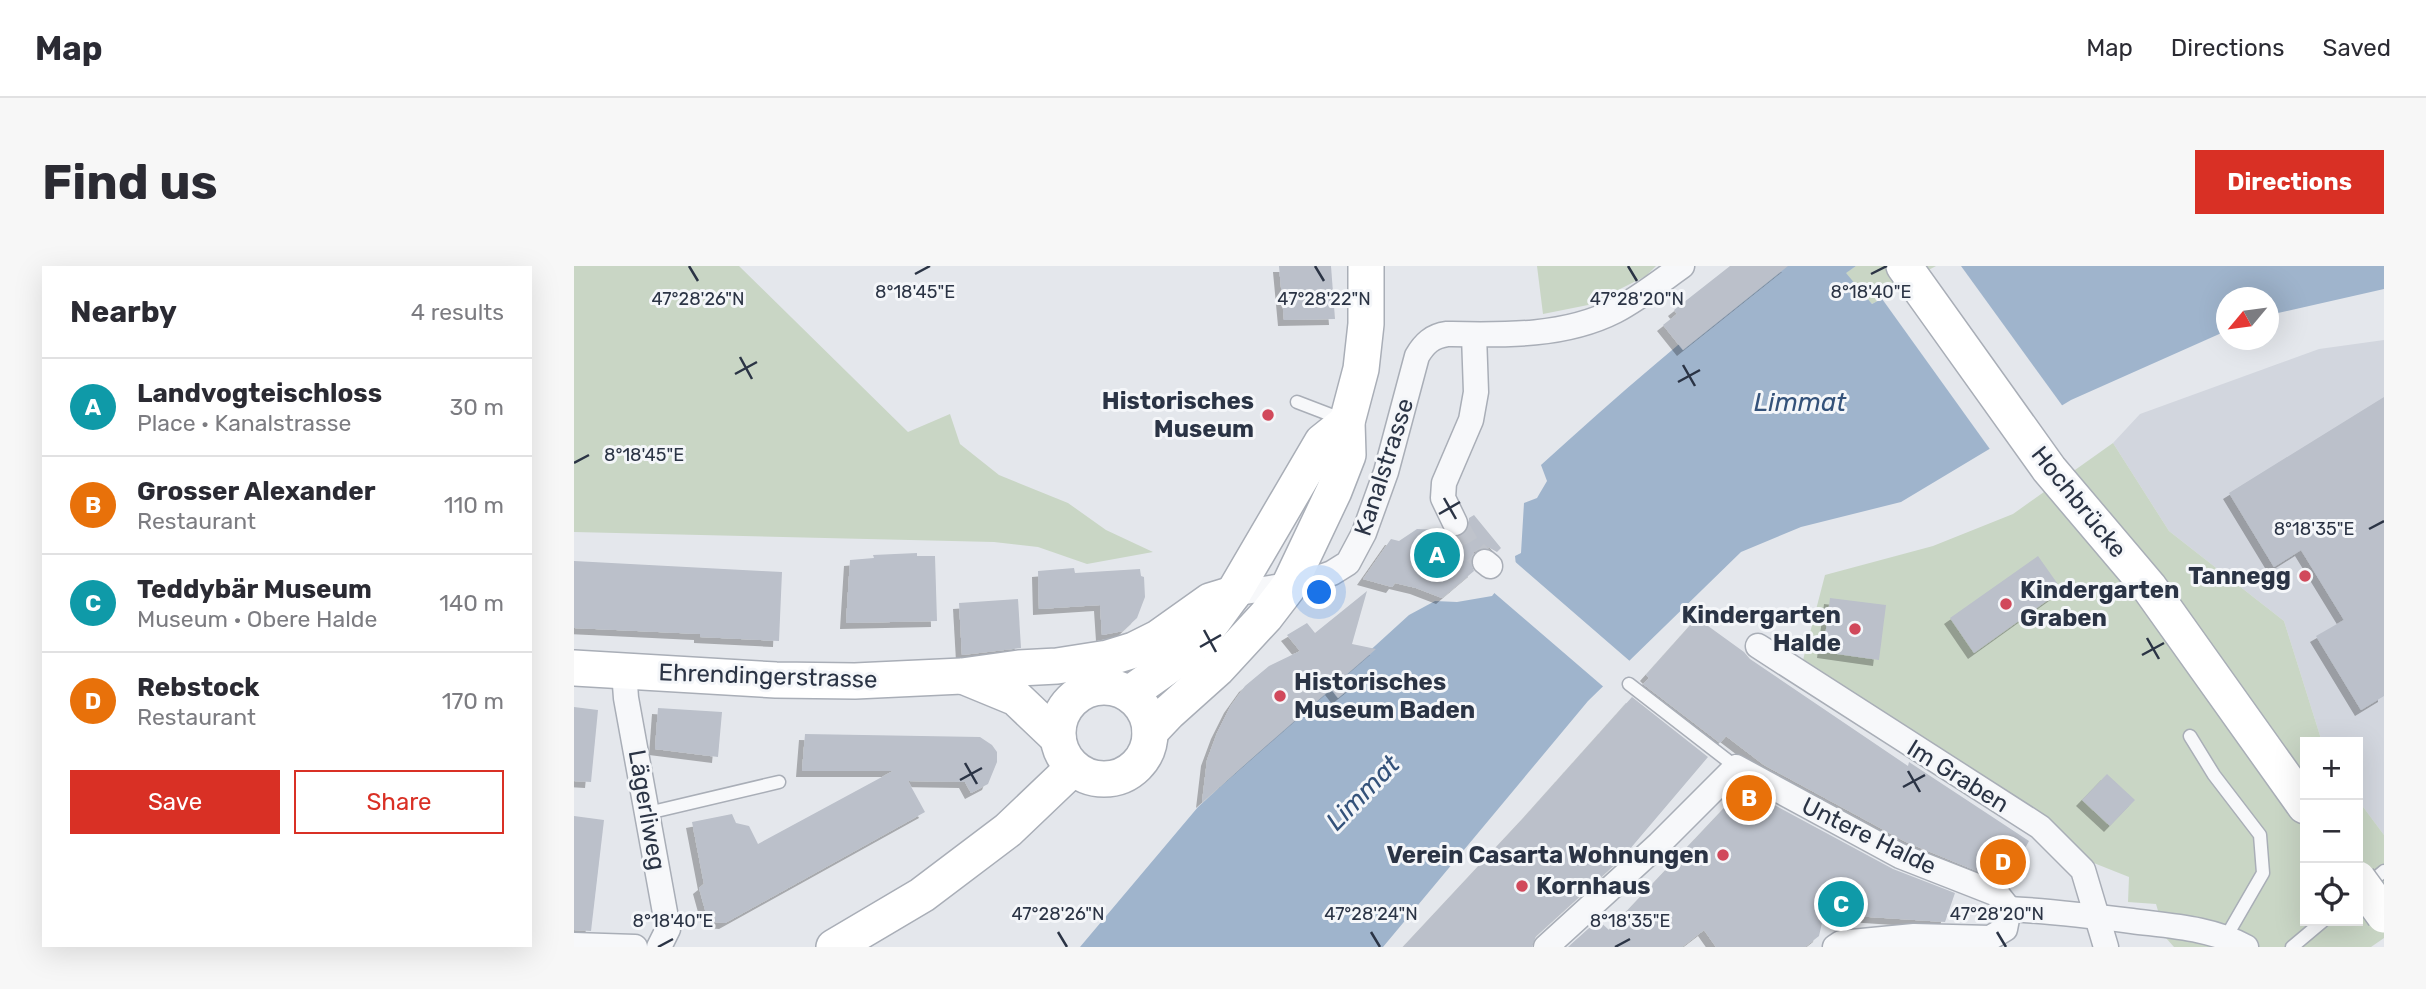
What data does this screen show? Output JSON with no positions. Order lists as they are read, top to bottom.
{
  "streets": {
    "main road": ["Hochbrücke", "Ehrendingerstrasse"],
    "street": [
      "Kanalstrasse",
      "Im Graben",
      "Lägerliweg",
      "Untere Halde"
    ]
  },
  "crossings": [
    ["Kanalstrasse", "Ehrendingerstrasse"],
    ["Ehrendingerstrasse", "Lägerliweg"]
  ],
  "water": ["Limmat"],
  "places": [
    "Historisches Museum",
    "Tannegg",
    "Kindergarten Graben",
    "Kindergarten Halde",
    "Historisches Museum Baden",
    "Verein Casarta Wohnungen",
    "Kornhaus"
  ],
  "north": "bottom left",
  "page": {
    "header": "Map",
    "nav": ["Map", "Directions", "Saved"],
    "buttons": [
      "Directions",
      ["Save", "Share"]
    ],
    "title": "Find us",
    "heading": ["Nearby", "4 results"],
    "list": [
      {
        "mark": "A",
        "name": "Landvogteischloss",
        "note": "Place · Kanalstrasse",
        "value": "30 m"
      },
      {
        "mark": "B",
        "name": "Grosser Alexander",
        "note": "Restaurant",
        "value": "110 m"
      },
      {
        "mark": "C",
        "name": "Teddybär Museum",
        "note": "Museum · Obere Halde",
        "value": "140 m"
      },
      {
        "mark": "D",
        "name": "Rebstock",
        "note": "Restaurant",
        "value": "170 m"
      }
    ],
    "pins": [
      "A",
      "B",
      "D",
      "C"
    ],
    "map_buttons": ["+", "−"]
  },
  "coordinates": [
    "8°18'45\"E",
    "8°18'40\"E",
    "47°28'26\"N",
    "47°28'22\"N",
    "47°28'20\"N",
    "8°18'35\"E",
    "47°28'24\"N"
  ]
}
